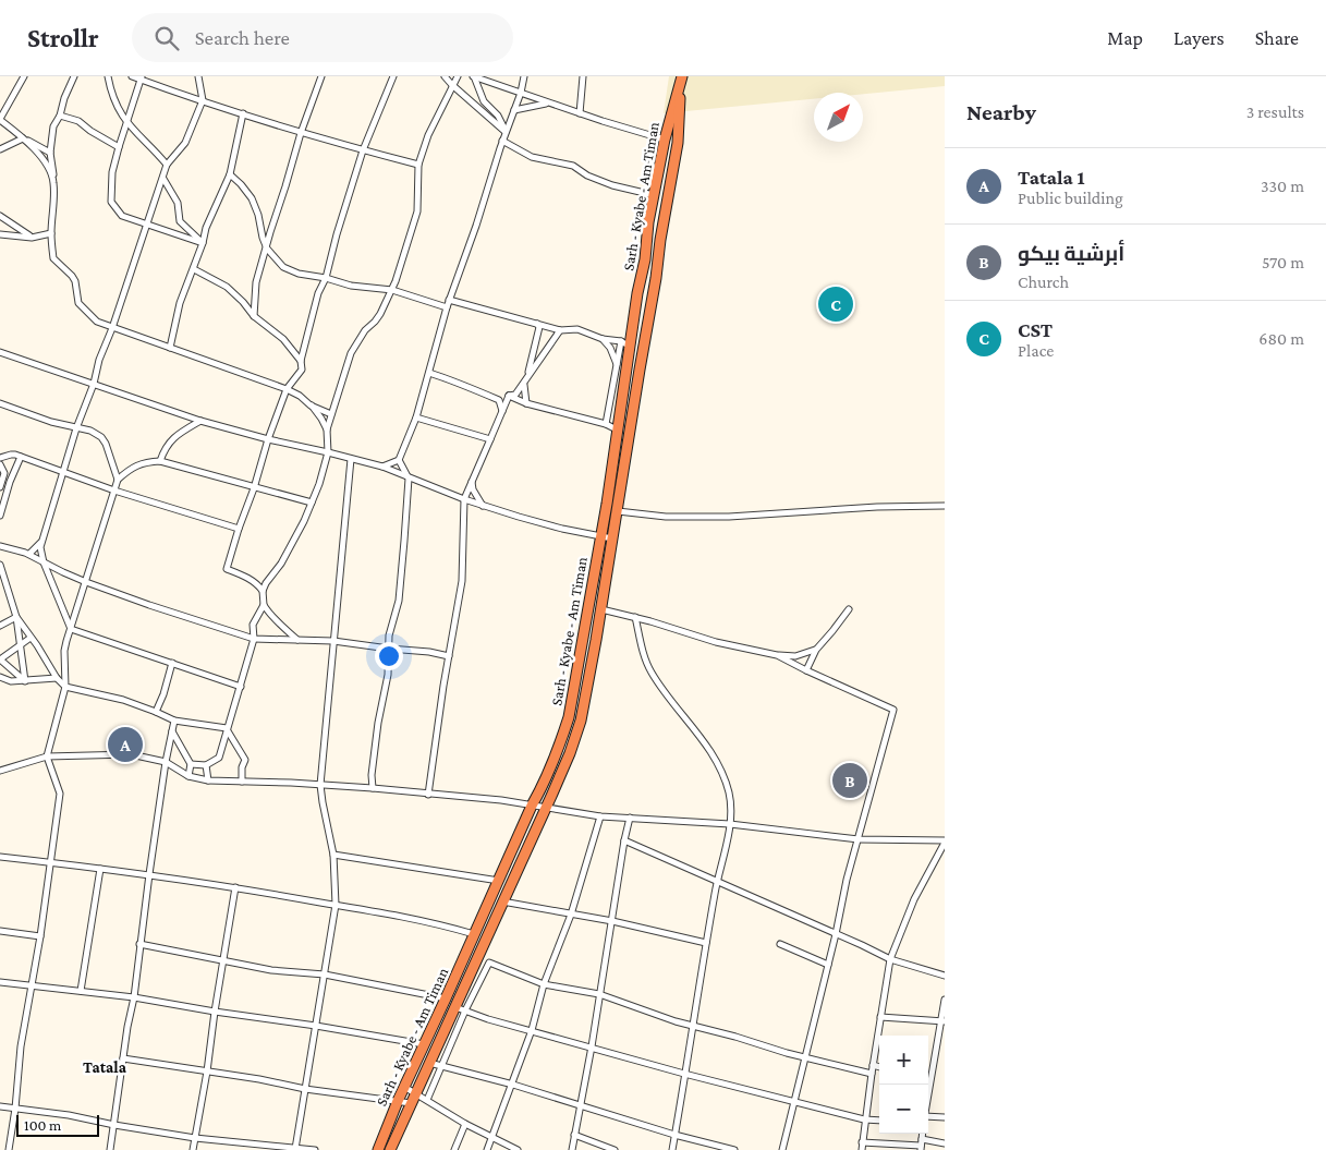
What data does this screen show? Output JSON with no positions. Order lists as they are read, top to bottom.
{
  "streets": {
    "highway": ["Sarh - Kyabe - Am Timan"]
  },
  "districts": ["Tatala"],
  "scale_bar": "100 m",
  "north": "top right",
  "page": {
    "header": "Strollr",
    "search": "Search here",
    "nav": ["Map", "Layers", "Share"],
    "heading": ["Nearby", "3 results"],
    "list": [
      {
        "mark": "A",
        "name": "Tatala 1",
        "note": "Public building",
        "value": "330 m"
      },
      {
        "mark": "B",
        "name": "أبرشية بيكو",
        "note": "Church",
        "value": "570 m"
      },
      {
        "mark": "C",
        "name": "CST",
        "note": "Place",
        "value": "680 m"
      }
    ],
    "pins": ["C", "A", "B"],
    "map_buttons": ["+", "−"],
    "scale": "100 m"
  }
}
